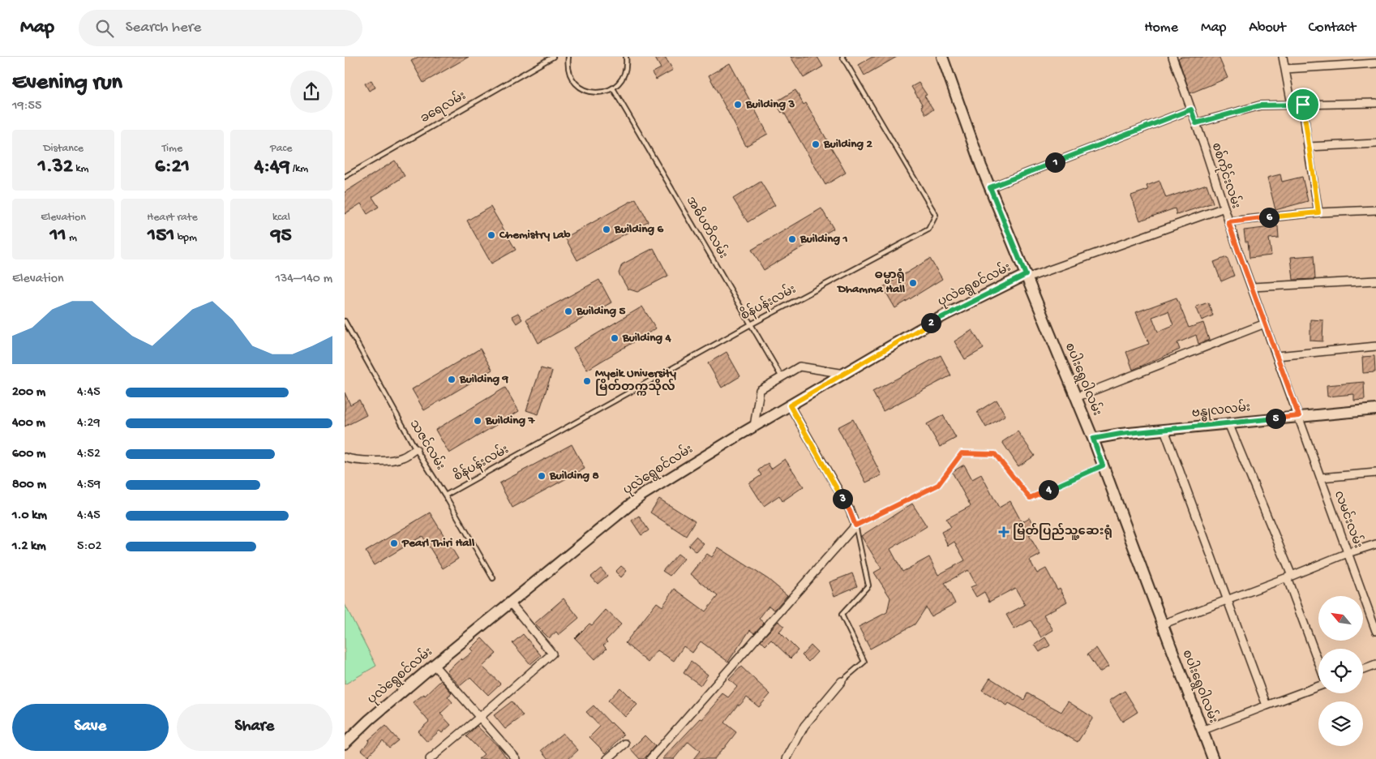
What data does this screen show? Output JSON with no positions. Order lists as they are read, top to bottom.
{
  "streets": {
    "street": [
      "စစ်ကိုင်းလမ်း",
      "ပုလဲရွေစင်လမ်း",
      "စပါးရွေဝါလမ်း",
      "ဗန္ဓုလလမ်း",
      "လမင်းလမ်း"
    ],
    "lane": [
      "ခရေလမ်း",
      "အဓိပတိလမ်း",
      "စိန်ပန်းလမ်း",
      "သဇင်လမ်း"
    ]
  },
  "crossings": [
    ["စစ်ကိုင်းလမ်း", "ဗန္ဓုလလမ်း"],
    ["စစ်ကိုင်းလမ်း", "လမင်းလမ်း"],
    ["အဓိပတိလမ်း", "စိန်ပန်းလမ်း"],
    ["ပုလဲရွေစင်လမ်း", "စပါးရွေဝါလမ်း"],
    ["စိန်ပန်းလမ်း", "သဇင်လမ်း"],
    ["စပါးရွေဝါလမ်း", "ဗန္ဓုလလမ်း"],
    ["ဗန္ဓုလလမ်း", "လမင်းလမ်း"]
  ],
  "places": {
    "other": [
      "Building 3",
      "Building 2",
      "Building 6",
      "Chemistry Lab",
      "Building 1",
      "ဓမ္မာရုံ Dhamma Hall",
      "Building 5",
      "Building 4",
      "Building 9",
      "Myeik University မြိတ်တက္ကသိုလ်",
      "Building 7",
      "Building 8",
      "Pearl Thiri Hall"
    ],
    "health": ["မြိတ်ပြည်သူ့ဆေးရုံ"]
  },
  "north": "top left",
  "page": {
    "header": "Map",
    "search": "Search here",
    "nav": [
      "Home",
      "Map",
      "About",
      "Contact"
    ],
    "heading": ["Evening run", "19:55"],
    "stats": [
      ["Distance", "1.32 km"],
      ["Time", "6:21"],
      ["Pace", "4:49 /km"],
      ["Elevation", "11 m"],
      ["Heart rate", "151 bpm"],
      ["kcal", "95"]
    ],
    "pins": [
      "1",
      "6",
      "2",
      "5",
      "4",
      "3"
    ],
    "chart": ["Elevation", "134–140 m"],
    "list": [
      {
        "name": "200 m",
        "note": "4:45"
      },
      {
        "name": "400 m",
        "note": "4:29"
      },
      {
        "name": "600 m",
        "note": "4:52"
      },
      {
        "name": "800 m",
        "note": "4:59"
      },
      {
        "name": "1.0 km",
        "note": "4:45"
      },
      {
        "name": "1.2 km",
        "note": "5:02"
      }
    ],
    "buttons": ["Save", "Share"]
  }
}
